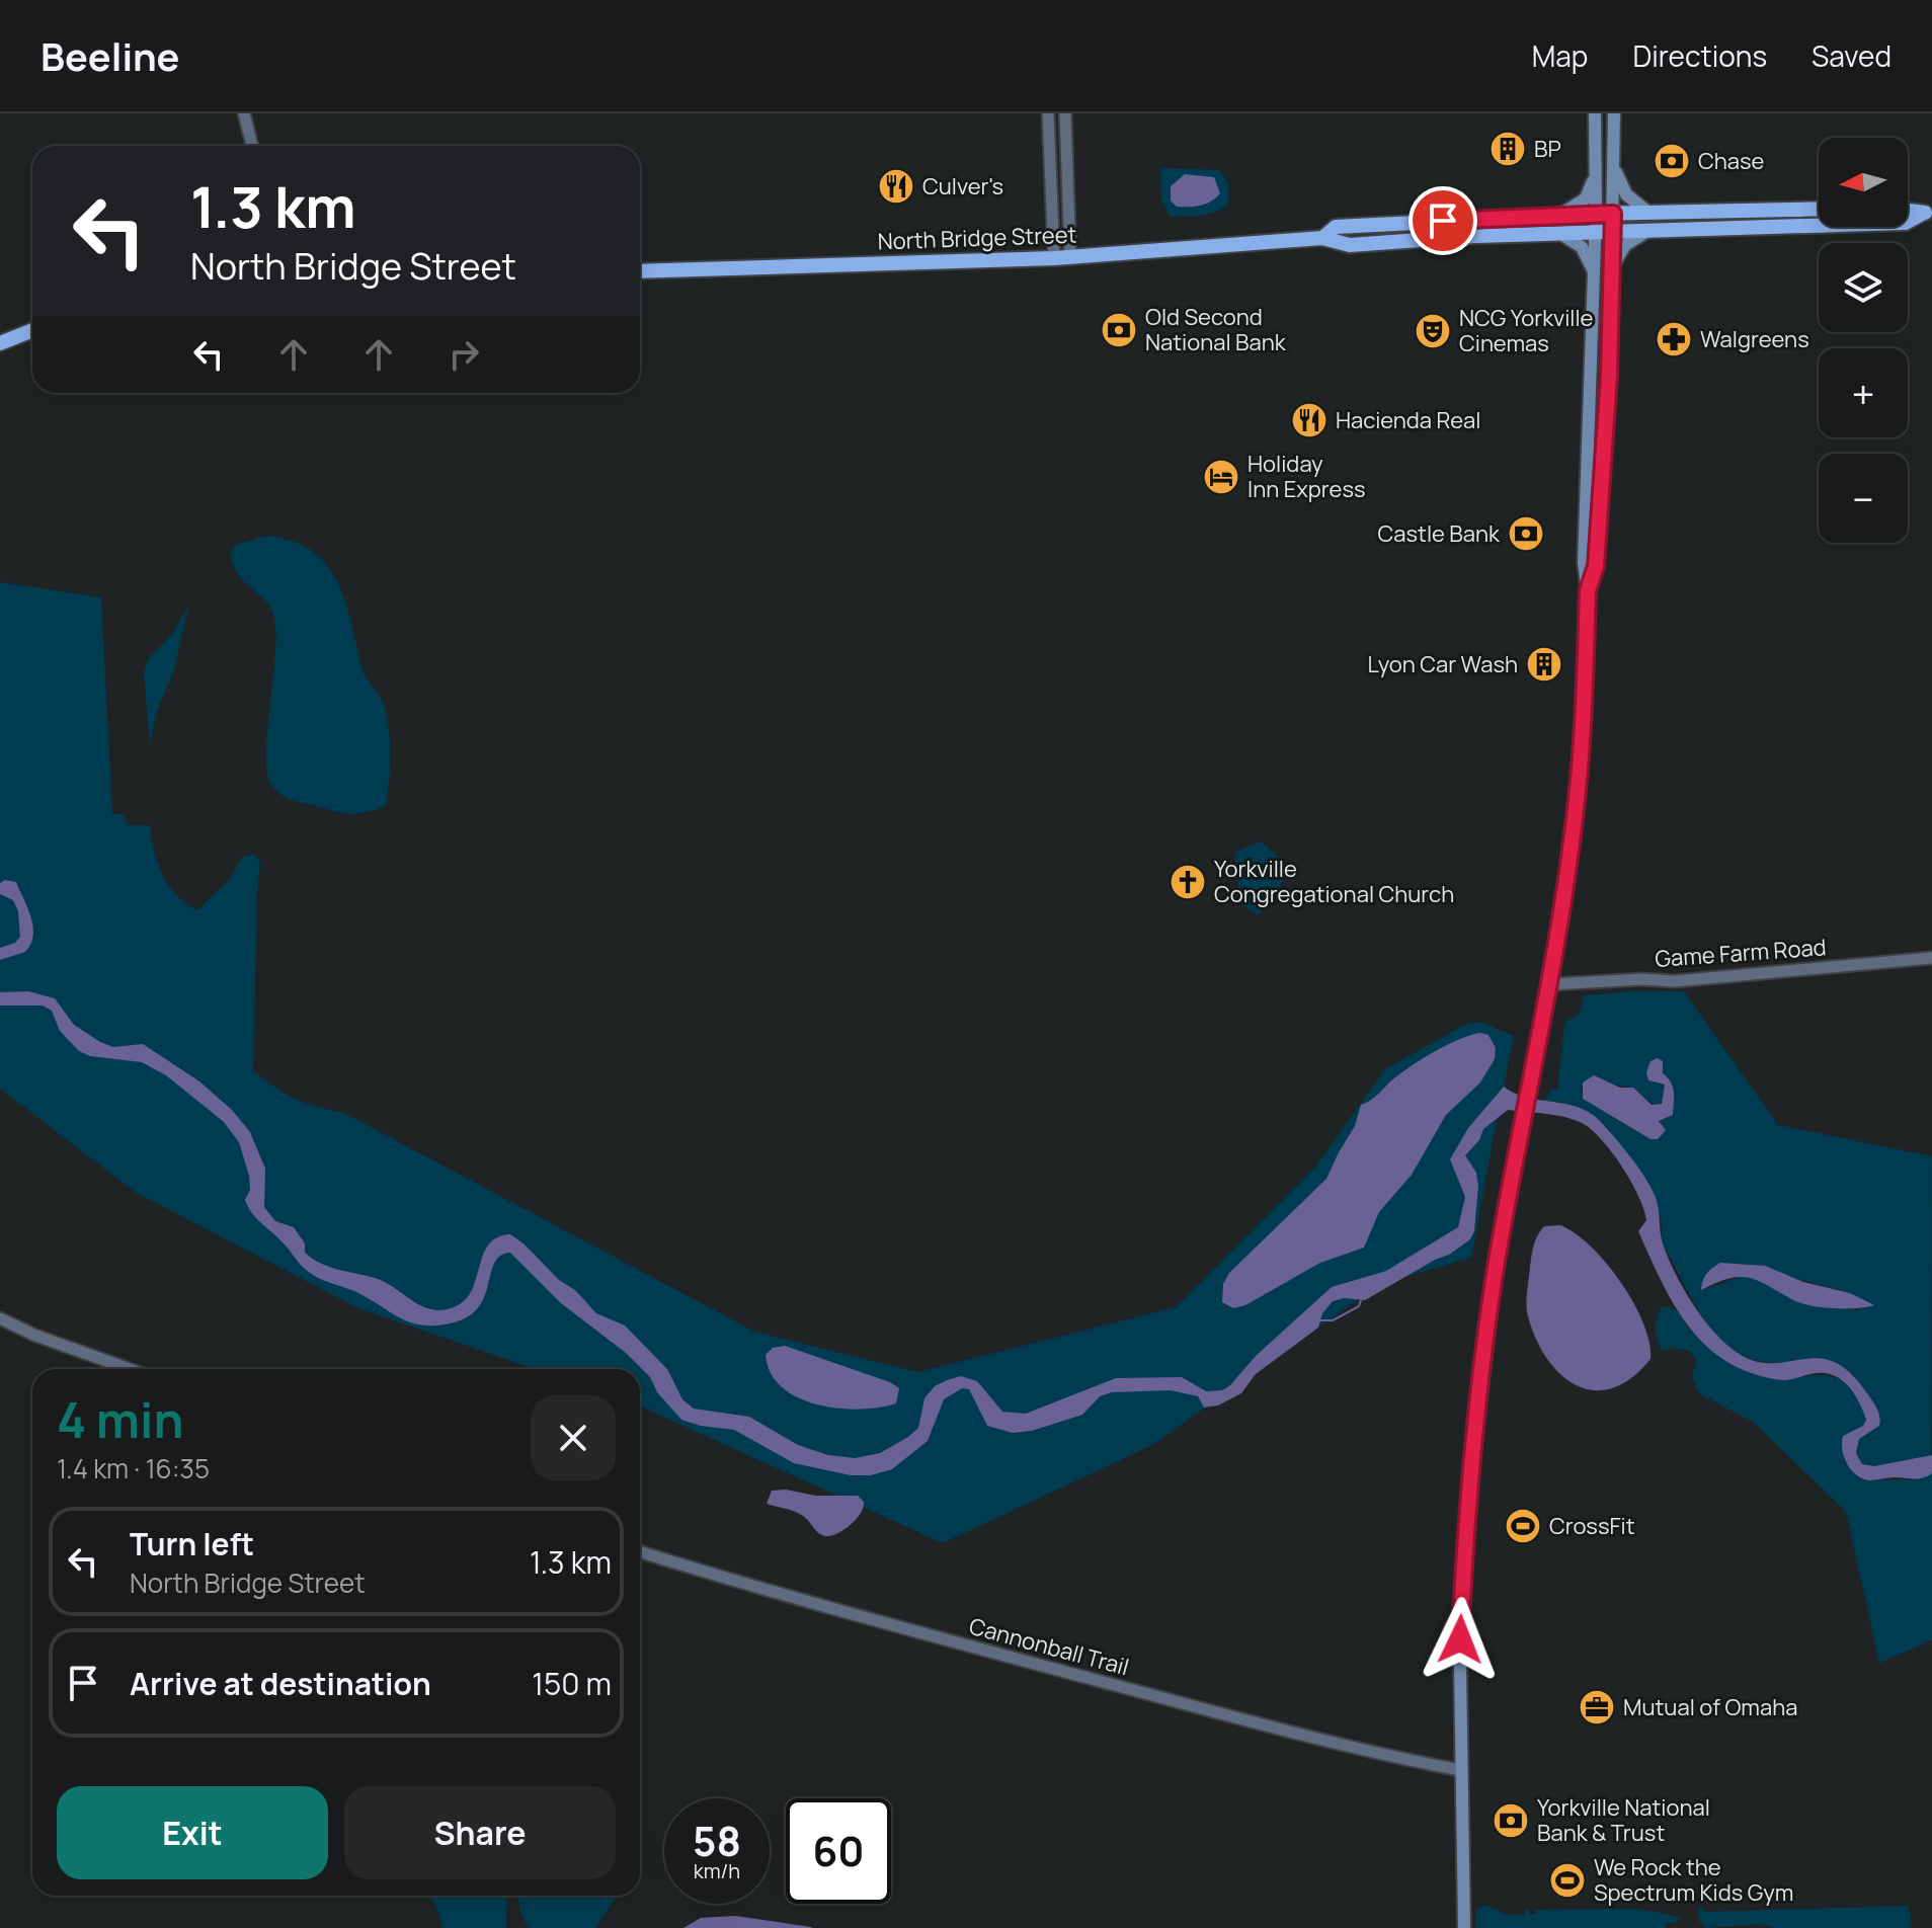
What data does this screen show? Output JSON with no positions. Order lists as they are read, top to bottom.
{
  "streets": {
    "highway": ["North Bridge Street"],
    "main road": ["Game Farm Road", "Cannonball Trail"]
  },
  "places": {
    "building": ["BP", "Lyon Car Wash"],
    "bank": [
      "Chase",
      "Old Second National Bank",
      "Castle Bank",
      "Yorkville National Bank & Trust"
    ],
    "restaurant": ["Culver's", "Hacienda Real"],
    "theatre": ["NCG Yorkville Cinemas"],
    "pharmacy": ["Walgreens"],
    "hotel": ["Holiday Inn Express"],
    "church": ["Yorkville Congregational Church"],
    "sports": ["CrossFit", "We Rock the Spectrum Kids Gym"],
    "office": ["Mutual of Omaha"]
  },
  "north": "left",
  "page": {
    "header": "Beeline",
    "nav": ["Map", "Directions", "Saved"],
    "map_buttons": ["+", "−"],
    "turn": ["1.3 km", "North Bridge Street"],
    "heading": ["4 min", "1.4 km · 16:35"],
    "list": [
      {
        "name": "Turn left",
        "note": "North Bridge Street",
        "value": "1.3 km"
      },
      {
        "name": "Arrive at destination",
        "value": "150 m"
      }
    ],
    "buttons": ["Exit", "Share"],
    "speed": "58 km/h",
    "limit": "60"
  }
}
